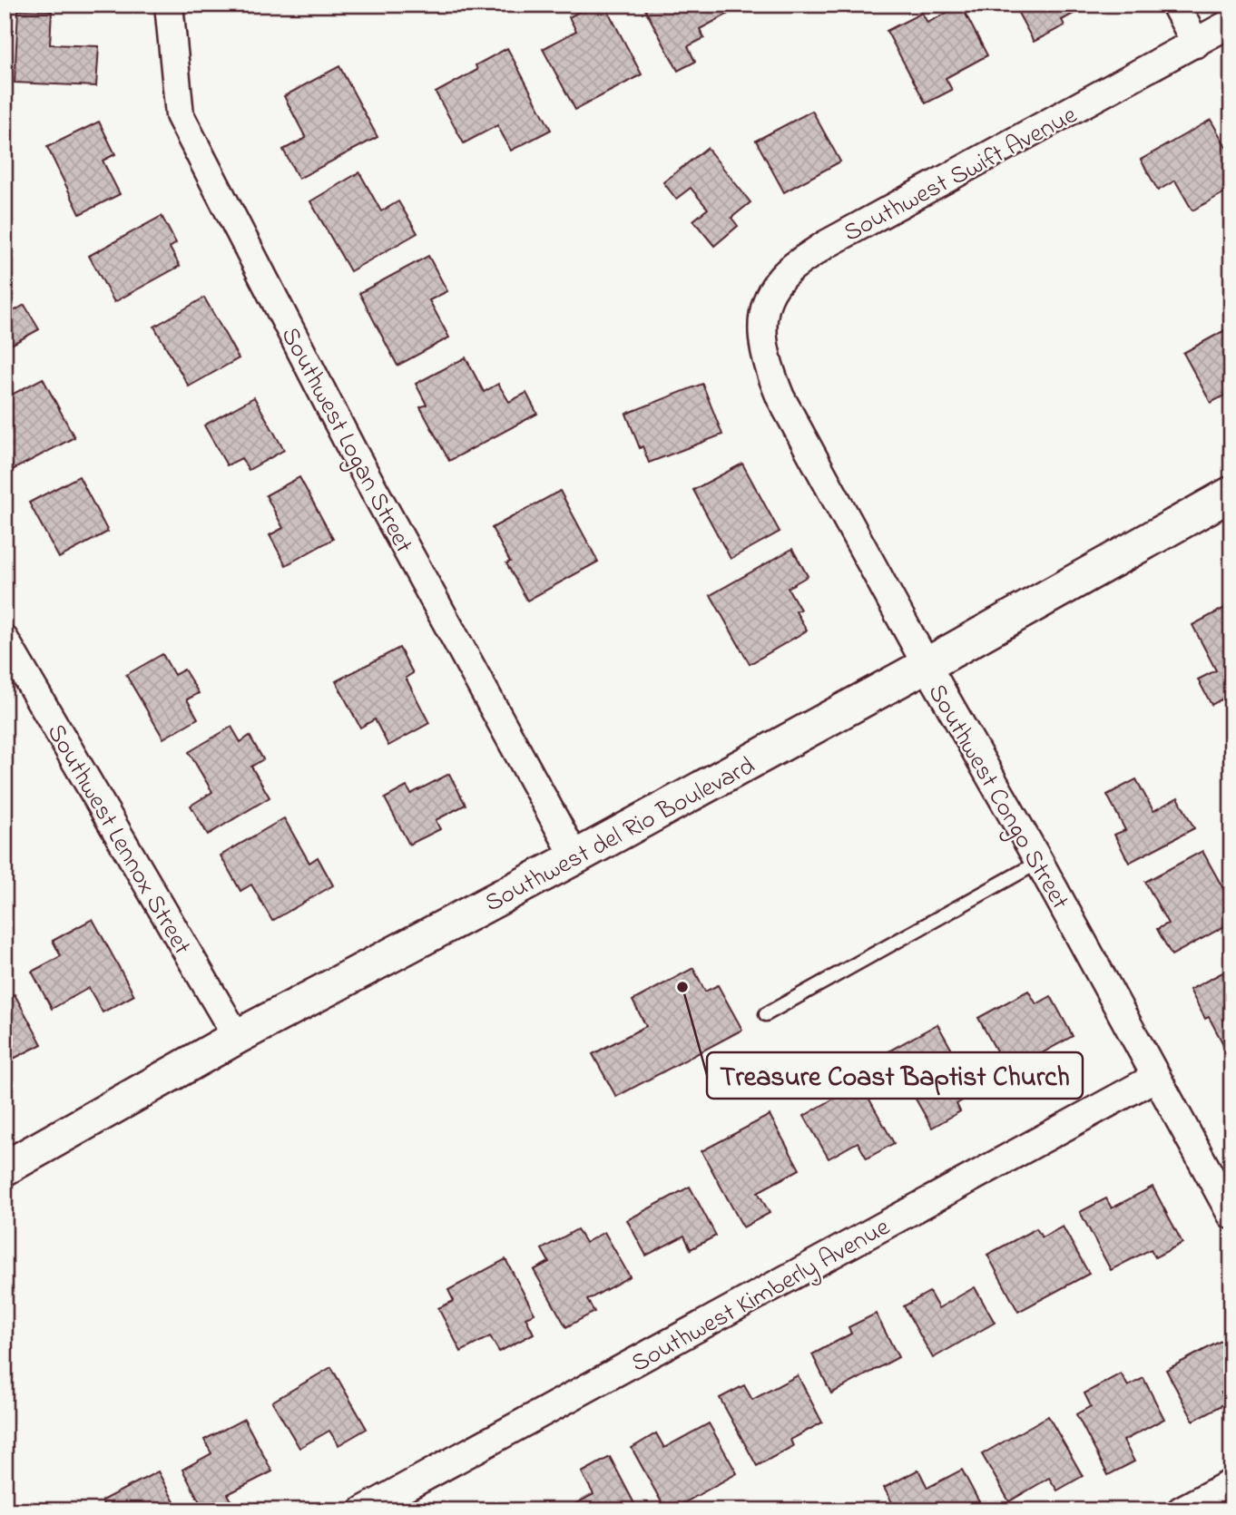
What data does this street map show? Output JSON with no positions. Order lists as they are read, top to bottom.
{
  "streets": {
    "street": [
      "Southwest Swift Avenue",
      "Southwest Logan Street",
      "Southwest Congo Street",
      "Southwest del Rio Boulevard",
      "Southwest Lennox Street",
      "Southwest Kimberly Avenue"
    ]
  },
  "crossings": [
    ["Southwest Swift Avenue", "Southwest Congo Street"],
    ["Southwest Logan Street", "Southwest del Rio Boulevard"],
    ["Southwest Congo Street", "Southwest del Rio Boulevard"],
    ["Southwest Congo Street", "Southwest Kimberly Avenue"],
    ["Southwest del Rio Boulevard", "Southwest Lennox Street"]
  ],
  "places": ["Treasure Coast Baptist Church"]
}
